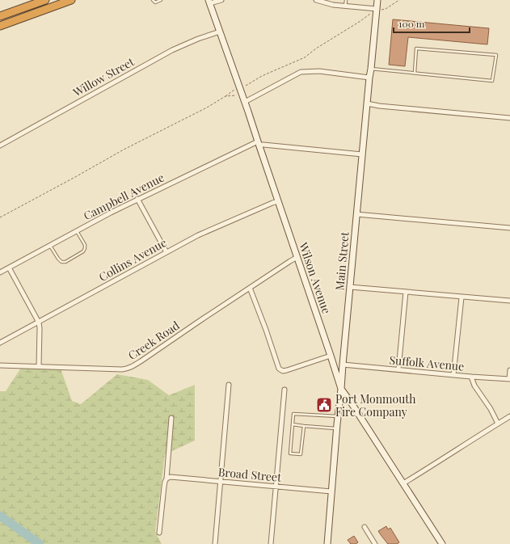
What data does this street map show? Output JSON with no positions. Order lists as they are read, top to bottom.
{
  "streets": {
    "street": [
      "Willow Street",
      "Campbell Avenue",
      "Collins Avenue",
      "Main Street",
      "Wilson Avenue",
      "Creek Road",
      "Suffolk Avenue",
      "Broad Street"
    ]
  },
  "crossings": [
    ["Willow Street", "Wilson Avenue"],
    ["Campbell Avenue", "Main Street"],
    ["Campbell Avenue", "Wilson Avenue"],
    ["Collins Avenue", "Wilson Avenue"],
    ["Main Street", "Wilson Avenue"],
    ["Main Street", "Suffolk Avenue"],
    ["Main Street", "Broad Street"],
    ["Wilson Avenue", "Creek Road"]
  ],
  "places": {
    "public building": ["Port Monmouth Fire Company"]
  },
  "scale_bar": "100 m"
}
